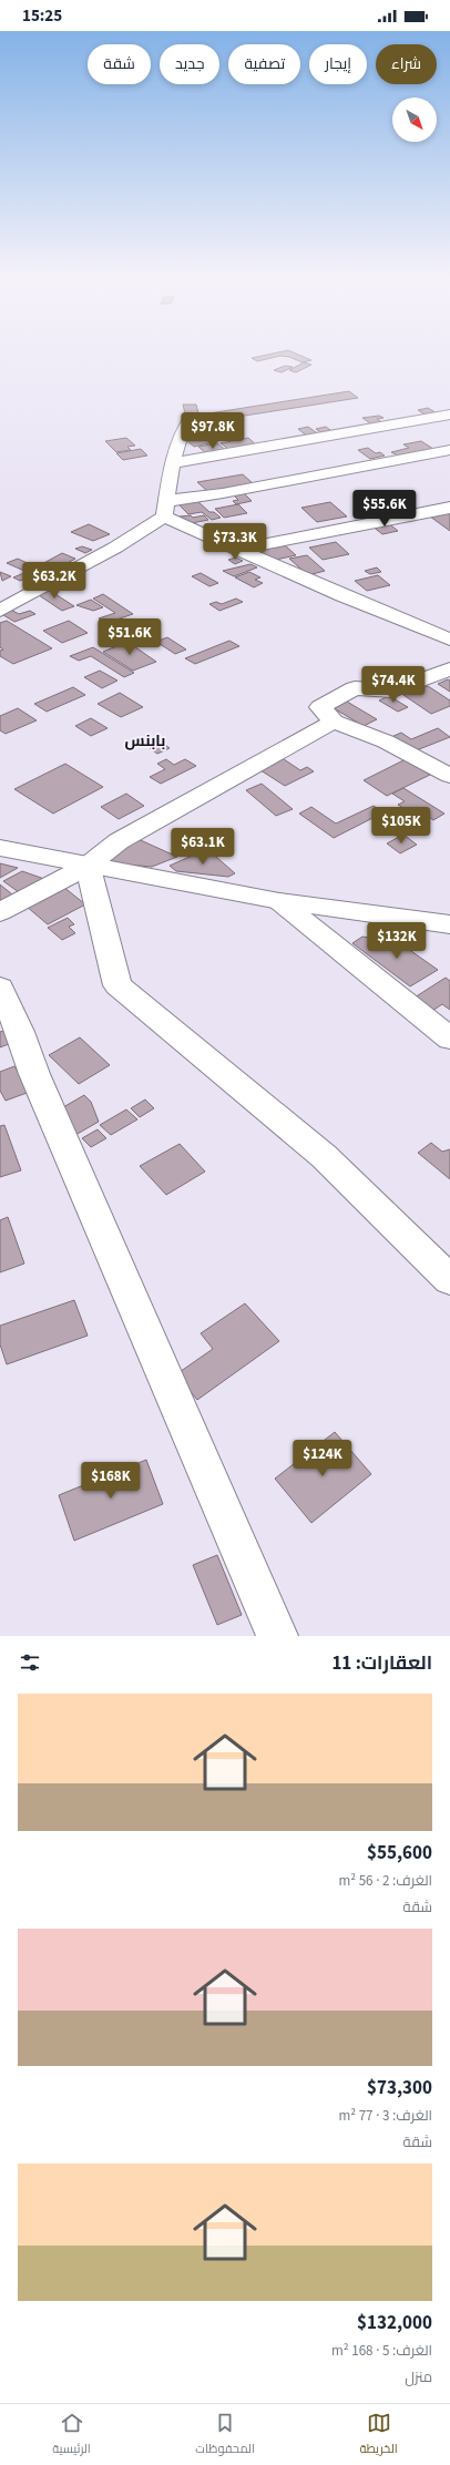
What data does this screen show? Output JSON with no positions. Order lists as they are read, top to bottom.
{
  "districts": ["بابنس"],
  "north": "bottom right",
  "page": {
    "status": "15:25",
    "chip": [
      "شراء",
      "إيجار",
      "تصفية",
      "جديد",
      "شقة"
    ],
    "price": [
      "$97.8K",
      "$55.6K",
      "$73.3K",
      "$63.2K",
      "$51.6K",
      "$74.4K",
      "$105K",
      "$63.1K",
      "$132K",
      "$124K",
      "$168K"
    ],
    "heading": "العقارات: 11",
    "list": [
      {
        "name": "$55,600",
        "note": "الغرف: 2 · 56 m² · شقة"
      },
      {
        "name": "$73,300",
        "note": "الغرف: 3 · 77 m² · شقة"
      },
      {
        "name": "$132,000",
        "note": "الغرف: 5 · 168 m² · منزل"
      }
    ],
    "tabs": ["الخريطة", "المحفوظات", "الرئيسية"]
  }
}
